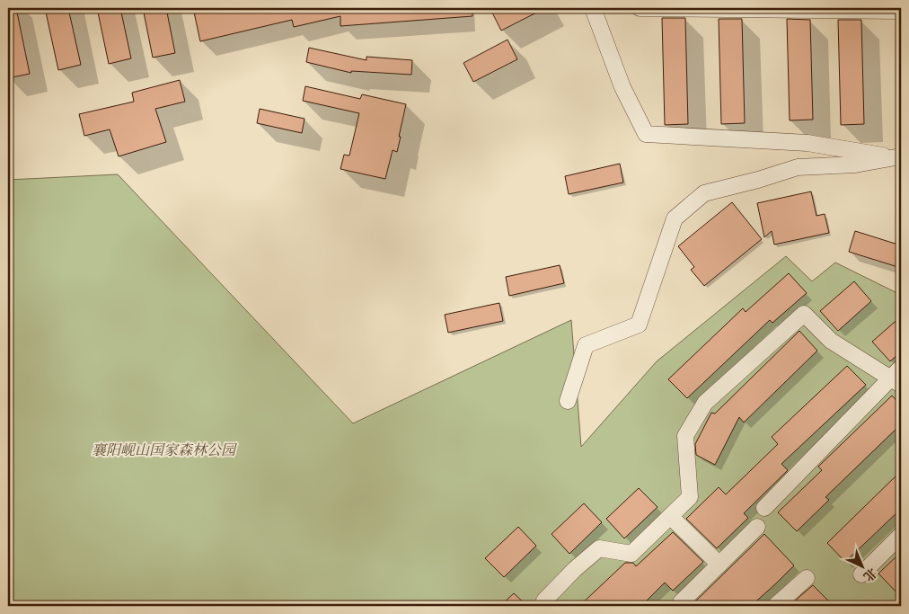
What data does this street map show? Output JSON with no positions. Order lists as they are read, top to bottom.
{
  "parks": ["襄阳岘山国家森林公园"],
  "north": "bottom right"
}
